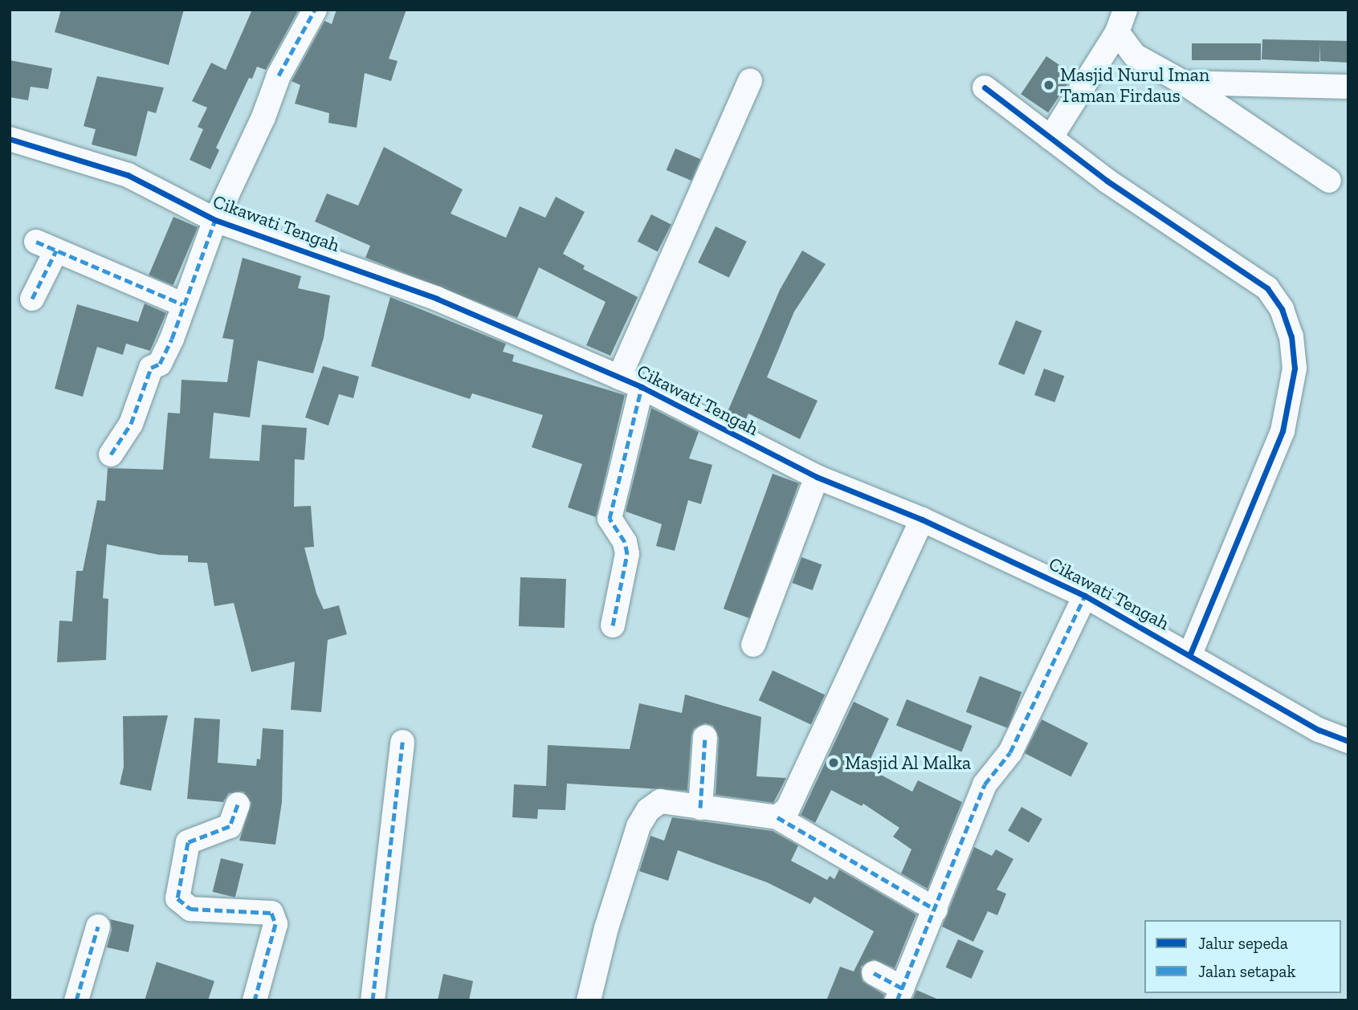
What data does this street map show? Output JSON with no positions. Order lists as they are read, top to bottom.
{
  "streets": {
    "street": ["Cikawati Tengah"]
  },
  "places": ["Masjid Nurul Iman Taman Firdaus", "Masjid Al Malka"],
  "legend": ["Jalur sepeda", "Jalan setapak"]
}
